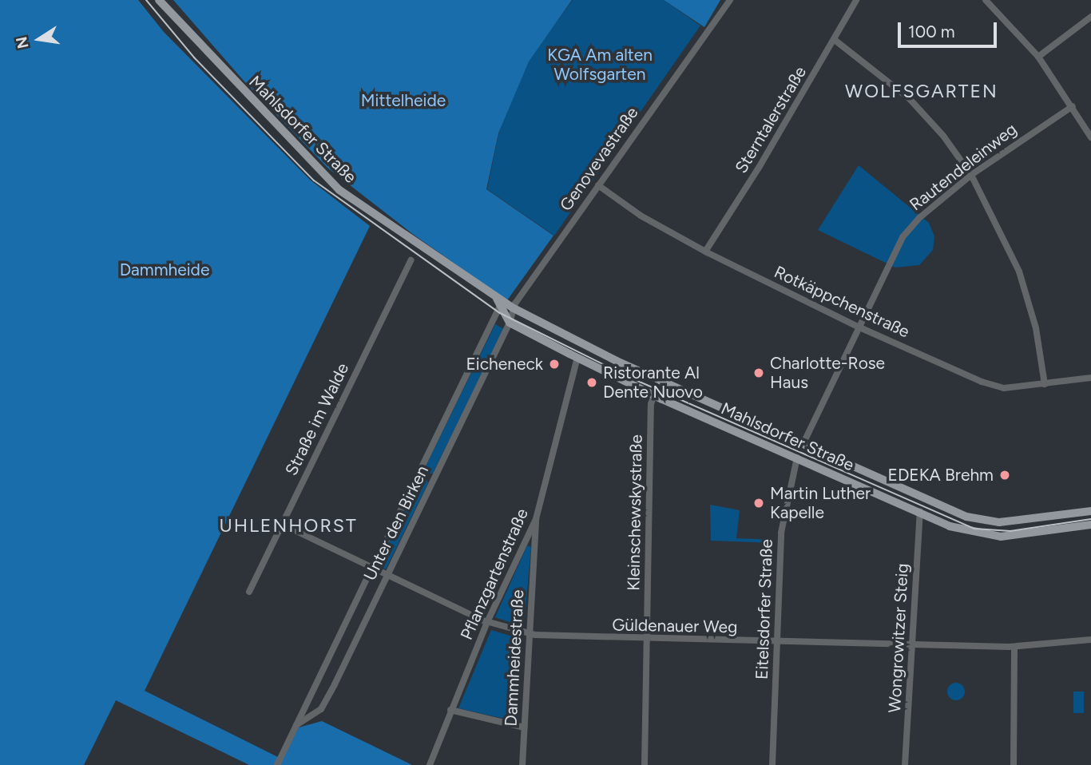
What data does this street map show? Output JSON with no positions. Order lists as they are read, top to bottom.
{
  "streets": {
    "main road": ["Mahlsdorfer Straße"],
    "street": [
      "Sterntalerstraße",
      "Genovevastraße",
      "Rautendeleinweg",
      "Rotkäppchenstraße",
      "Straße im Walde",
      "Kleinschewskystraße",
      "Unter den Birken",
      "Pflanzgartenstraße",
      "Eitelsdorfer Straße",
      "Güldenauer Weg",
      "Wongrowitzer Steig",
      "Dammheidestraße"
    ]
  },
  "crossings": [
    ["Sterntalerstraße", "Rotkäppchenstraße"],
    ["Mahlsdorfer Straße", "Genovevastraße"],
    ["Mahlsdorfer Straße", "Rautendeleinweg"],
    ["Mahlsdorfer Straße", "Kleinschewskystraße"],
    ["Mahlsdorfer Straße", "Unter den Birken"],
    ["Mahlsdorfer Straße", "Pflanzgartenstraße"],
    ["Mahlsdorfer Straße", "Eitelsdorfer Straße"],
    ["Mahlsdorfer Straße", "Wongrowitzer Steig"],
    ["Genovevastraße", "Rotkäppchenstraße"],
    ["Genovevastraße", "Unter den Birken"],
    ["Rautendeleinweg", "Rotkäppchenstraße"],
    ["Straße im Walde", "Güldenauer Weg"],
    ["Kleinschewskystraße", "Güldenauer Weg"],
    ["Unter den Birken", "Güldenauer Weg"],
    ["Pflanzgartenstraße", "Güldenauer Weg"],
    ["Pflanzgartenstraße", "Dammheidestraße"],
    ["Eitelsdorfer Straße", "Güldenauer Weg"],
    ["Güldenauer Weg", "Wongrowitzer Steig"],
    ["Güldenauer Weg", "Dammheidestraße"]
  ],
  "districts": ["WOLFSGARTEN", "UHLENHORST"],
  "parks": ["KGA Am alten Wolfsgarten", "Mittelheide", "Dammheide"],
  "places": [
    "Eicheneck",
    "Charlotte-Rose Haus",
    "Ristorante Al Dente Nuovo",
    "EDEKA Brehm",
    "Martin Luther Kapelle"
  ],
  "scale_bar": "100 m",
  "north": "left"
}
